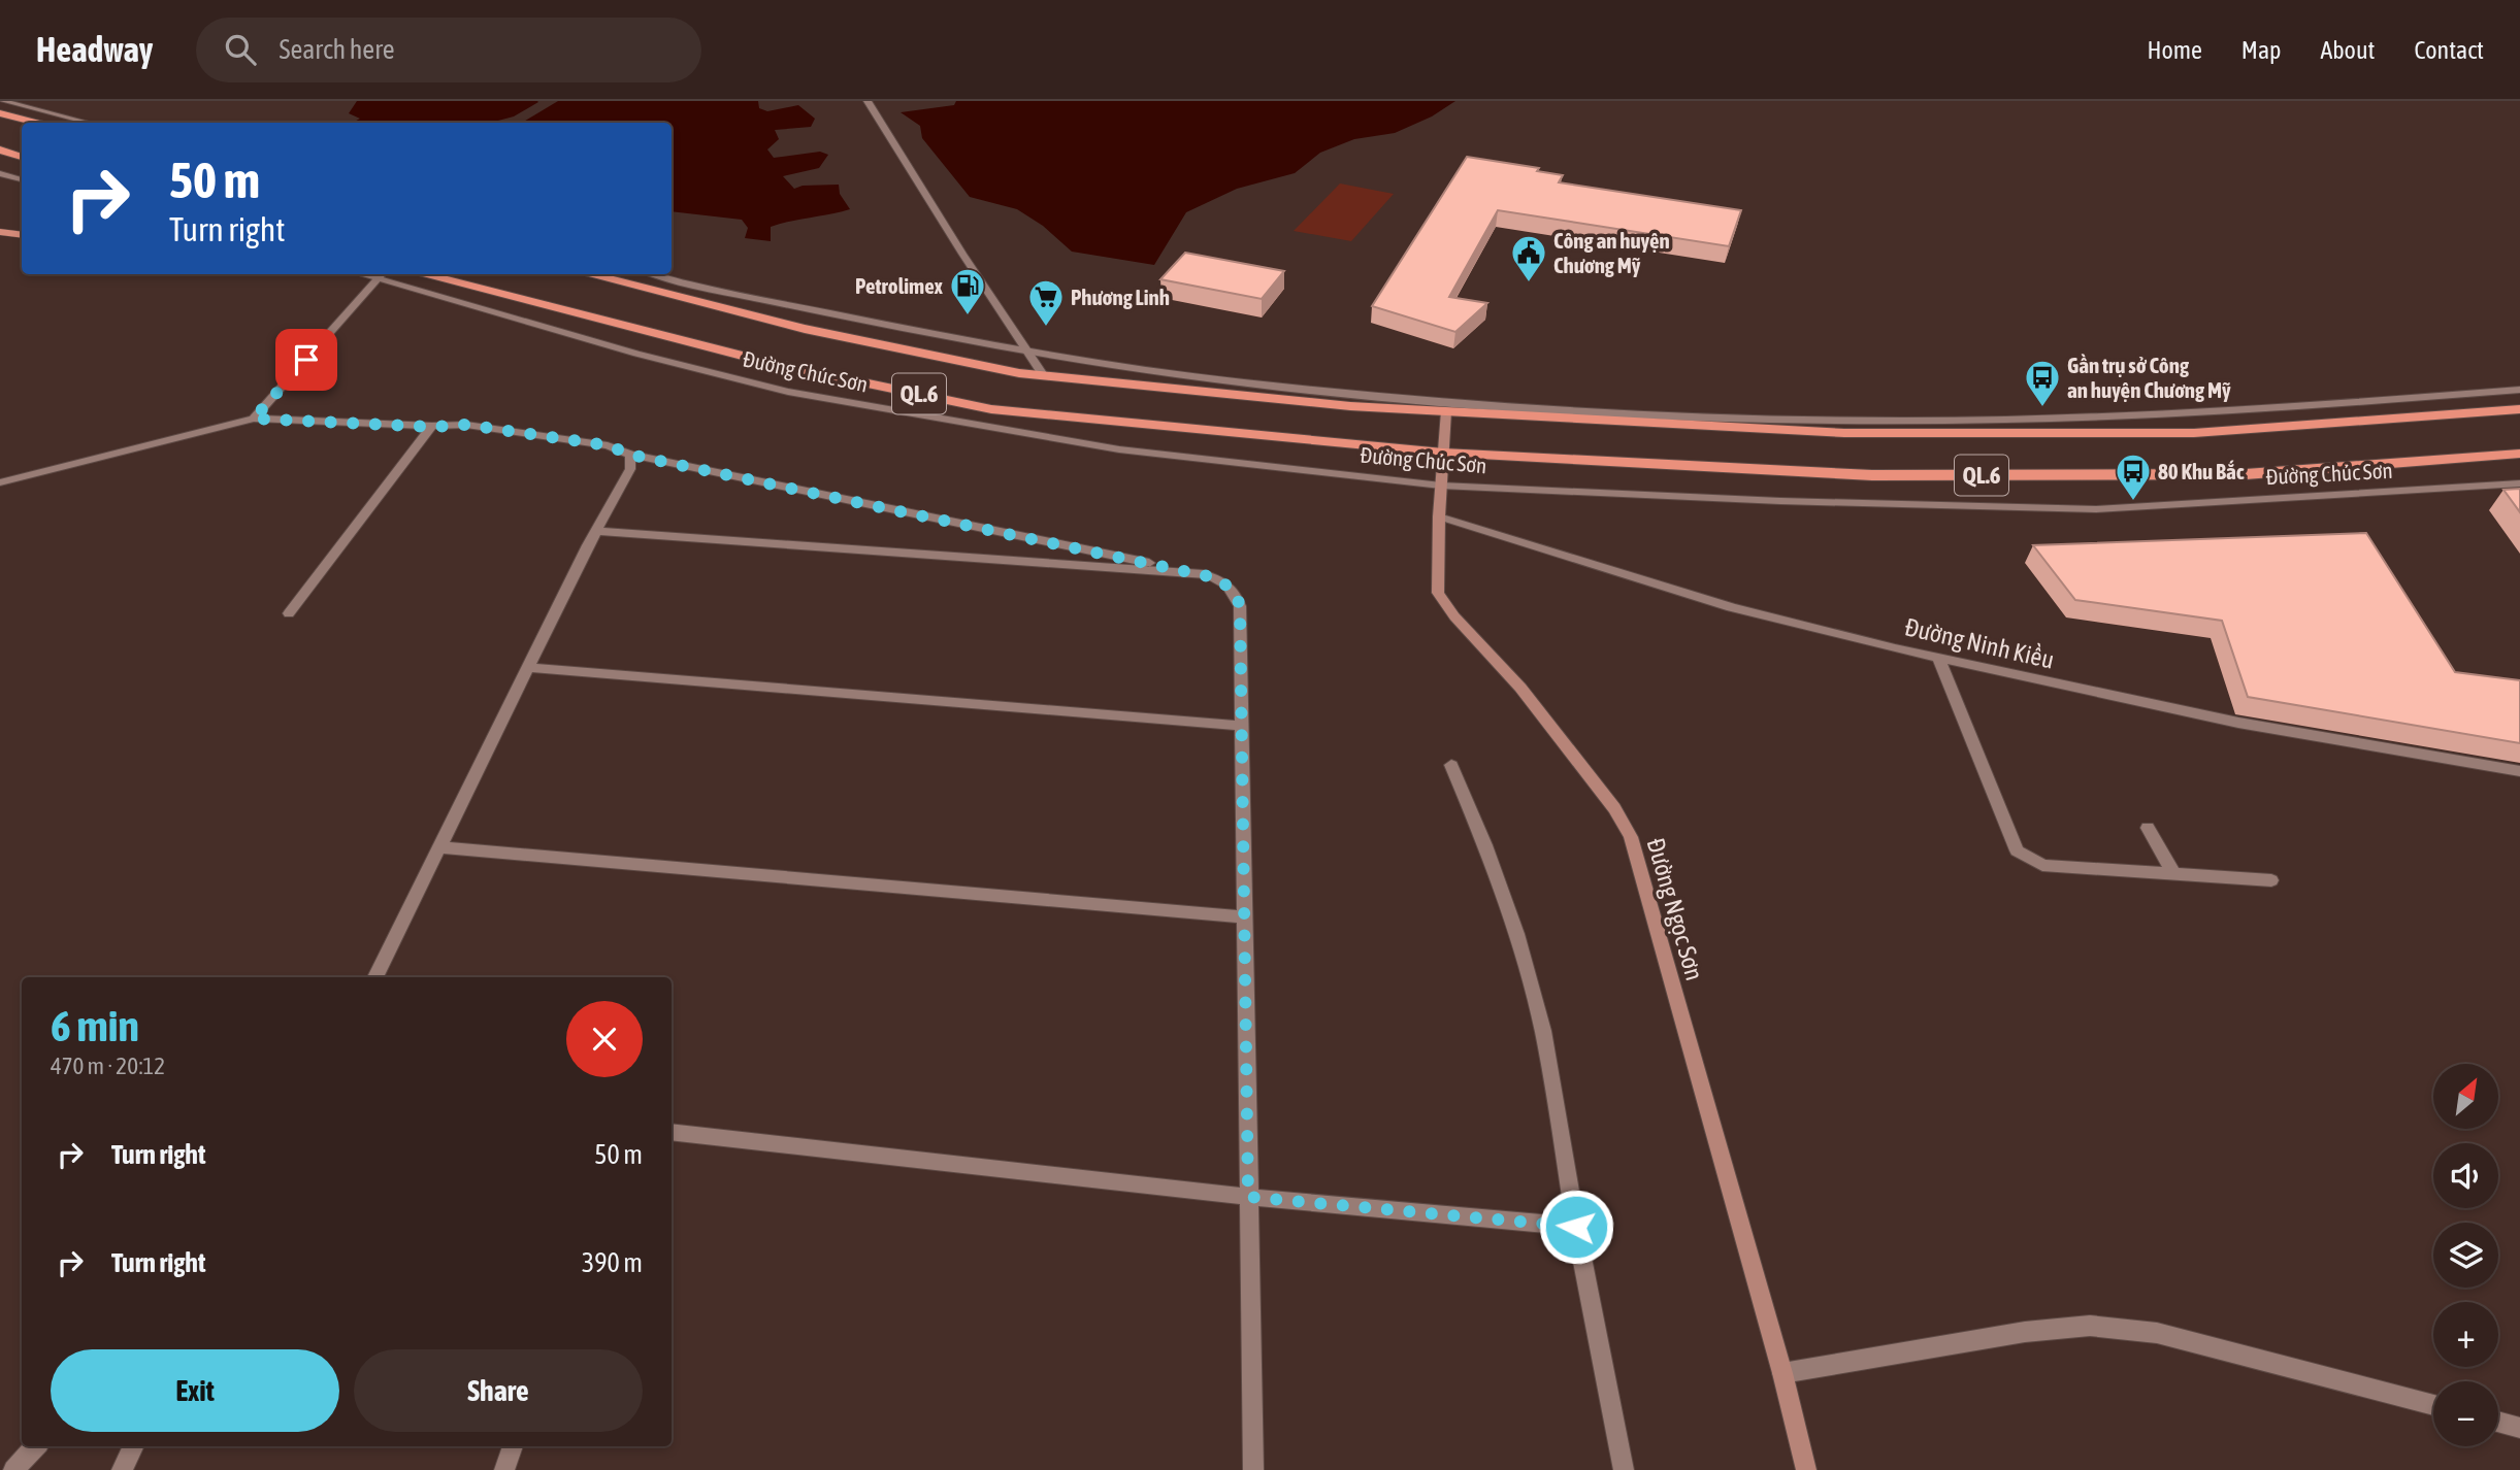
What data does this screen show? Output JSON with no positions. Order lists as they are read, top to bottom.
{
  "streets": {
    "highway": ["Đường Chúc Sơn", "QL.6"],
    "main road": ["Đường Ngọc Sơn"],
    "street": ["Đường Ninh Kiều"]
  },
  "crossings": [
    ["Đường Chúc Sơn", "Đường Ngọc Sơn"],
    ["Đường Ninh Kiều", "Đường Ngọc Sơn"]
  ],
  "places": {
    "public building": ["Công an huyện Chương Mỹ"],
    "fuel station": ["Petrolimex"],
    "supermarket": ["Phương Linh"],
    "bus stop": ["Gần trụ sở Công an huyện Chương Mỹ", "80 Khu Bắc"]
  },
  "north": "top right",
  "page": {
    "header": "Headway",
    "search": "Search here",
    "nav": [
      "Home",
      "Map",
      "About",
      "Contact"
    ],
    "turn": ["50 m", "Turn right"],
    "heading": ["6 min", "470 m · 20:12"],
    "map_buttons": ["+", "−"],
    "list": [
      {
        "name": "Turn right",
        "value": "50 m"
      },
      {
        "name": "Turn right",
        "value": "390 m"
      }
    ],
    "buttons": ["Exit", "Share"]
  }
}
